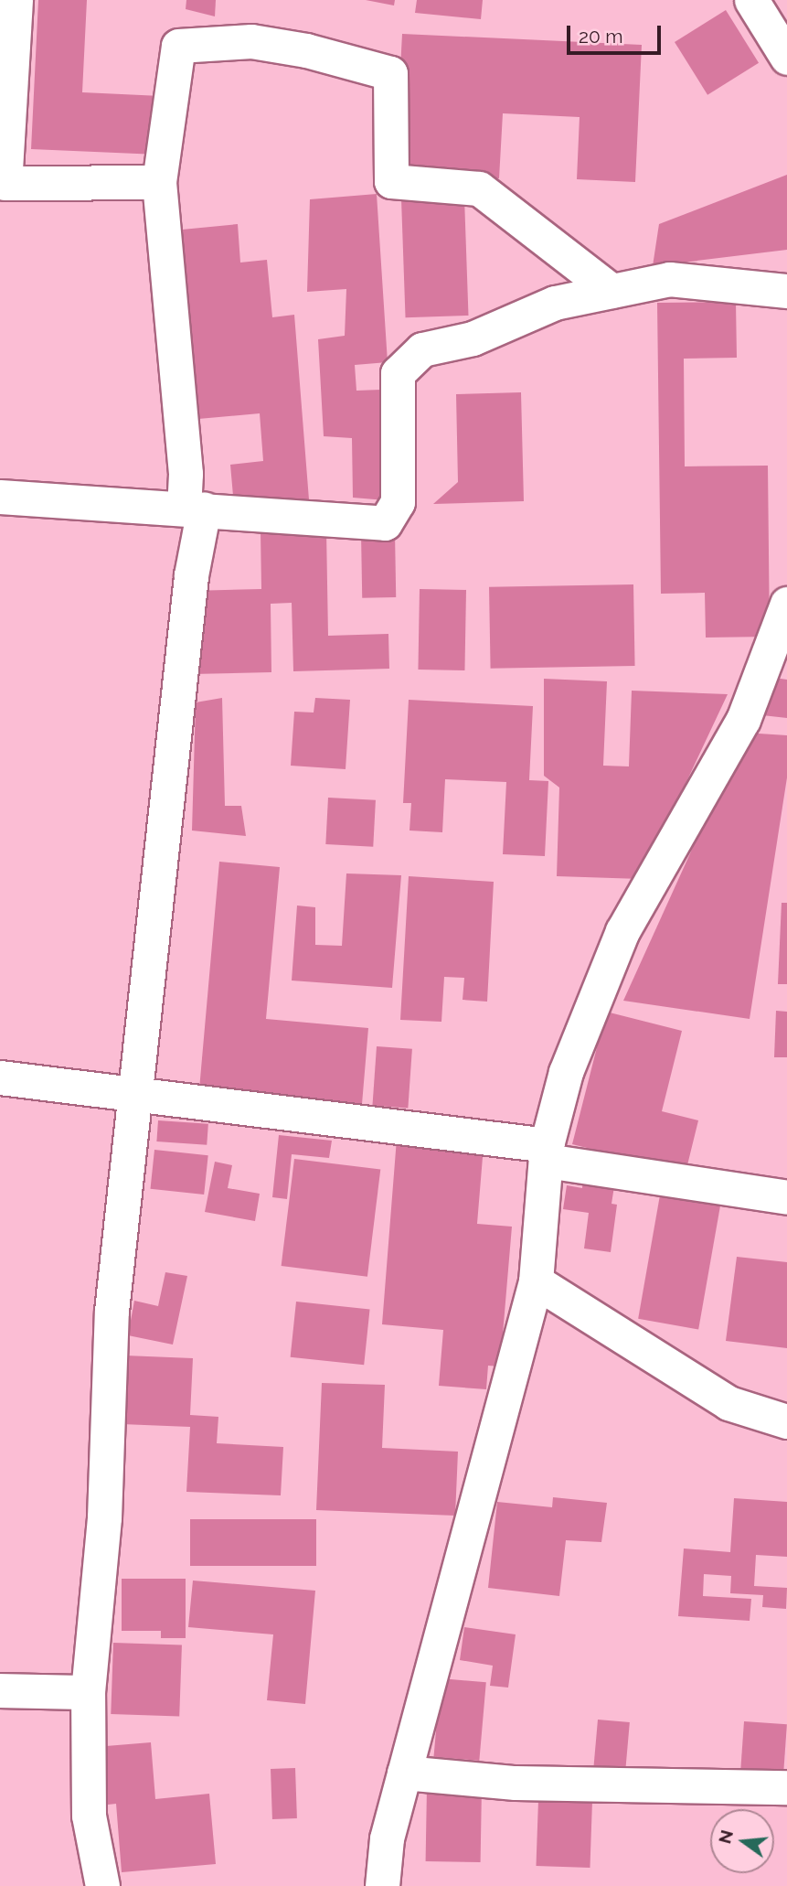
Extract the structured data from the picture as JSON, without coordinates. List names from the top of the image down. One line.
{"scale_bar":"20 m","north":"left"}
